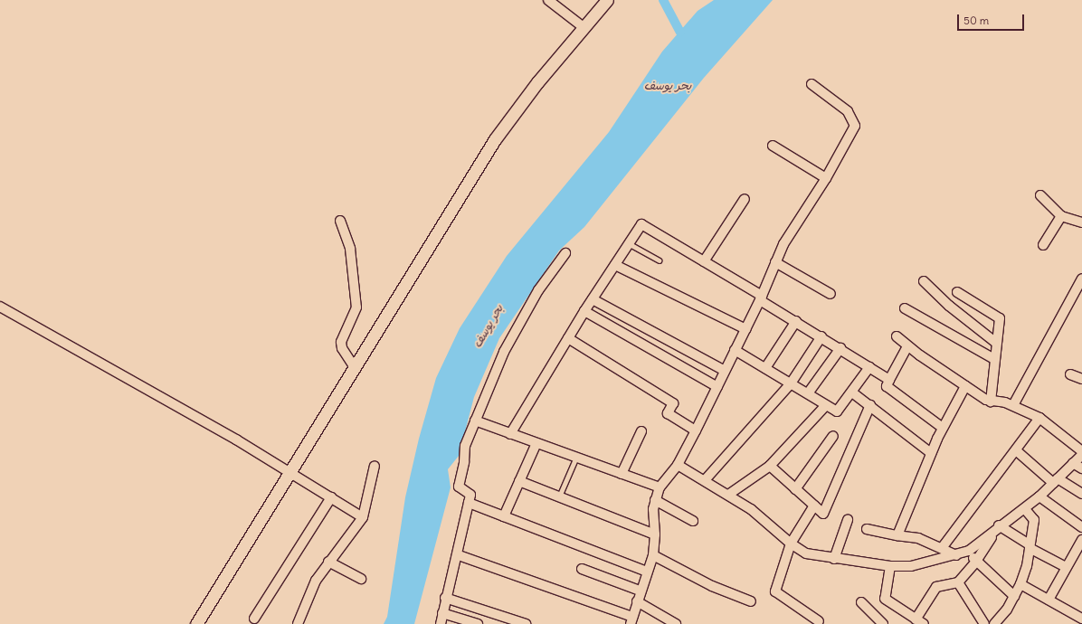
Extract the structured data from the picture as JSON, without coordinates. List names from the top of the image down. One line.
{"water":["بحر يوسف"],"scale_bar":"50 m"}
